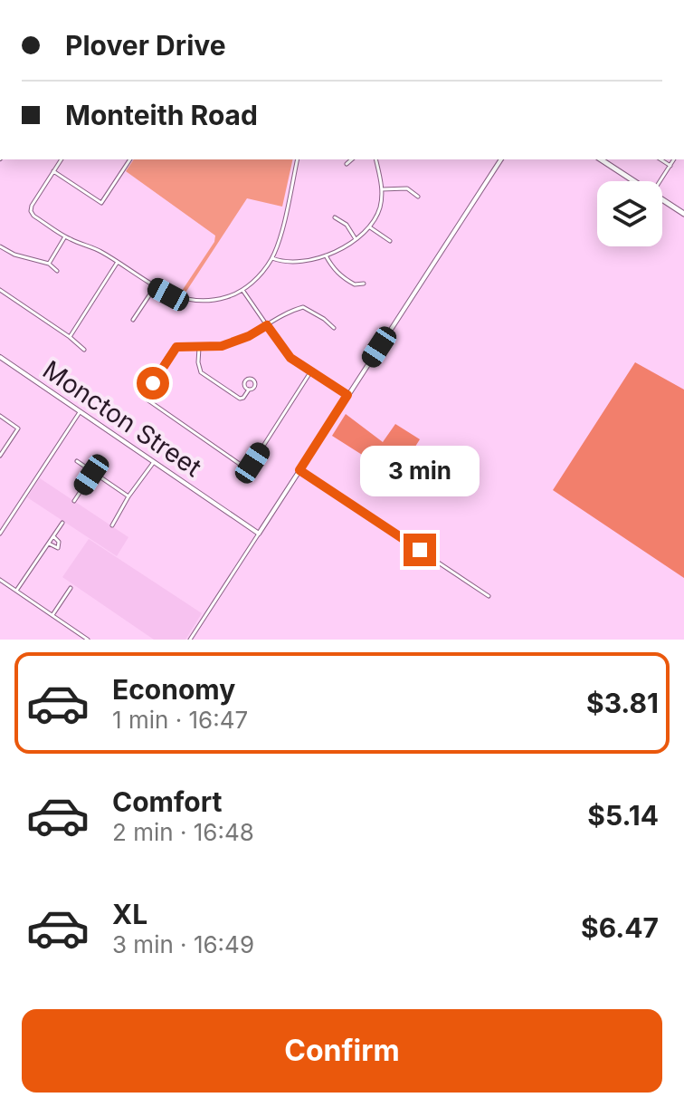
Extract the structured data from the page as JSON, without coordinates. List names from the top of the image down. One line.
{"streets":{"street":["Moncton Street"]},"page":{"banner":["Plover Drive","Monteith Road"],"bubble":"3 min","list":[{"name":"Economy","note":"1 min · 16:47","value":"$3.81"},{"name":"Comfort","note":"2 min · 16:48","value":"$5.14"},{"name":"XL","note":"3 min · 16:49","value":"$6.47"}],"buttons":"Confirm"}}
